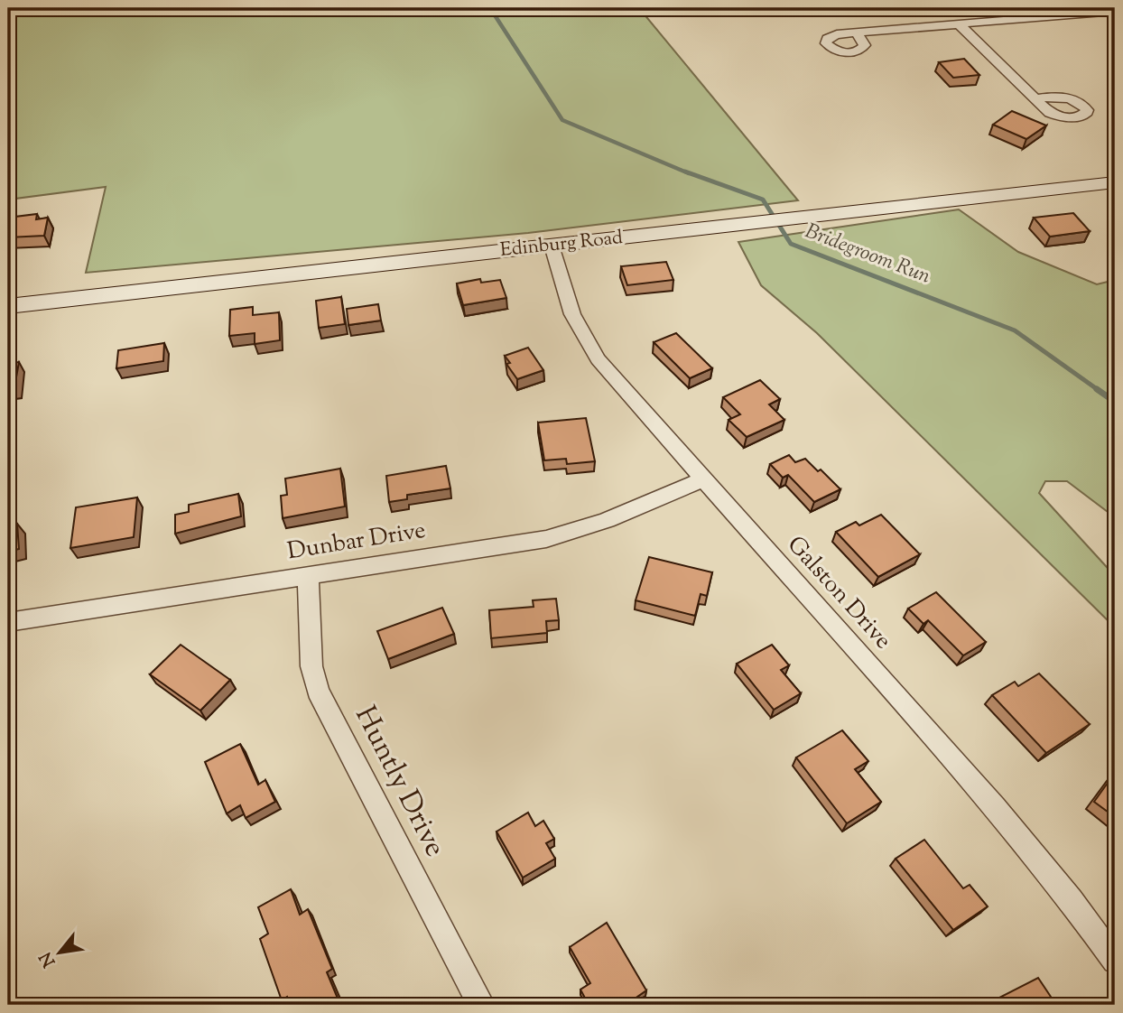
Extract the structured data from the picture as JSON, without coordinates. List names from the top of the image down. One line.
{"streets":{"main road":["Edinburg Road"],"street":["Dunbar Drive","Galston Drive","Huntly Drive"]},"crossings":[["Edinburg Road","Galston Drive"],["Dunbar Drive","Galston Drive"],["Dunbar Drive","Huntly Drive"]],"water":["Bridegroom Run"],"north":"bottom left"}
